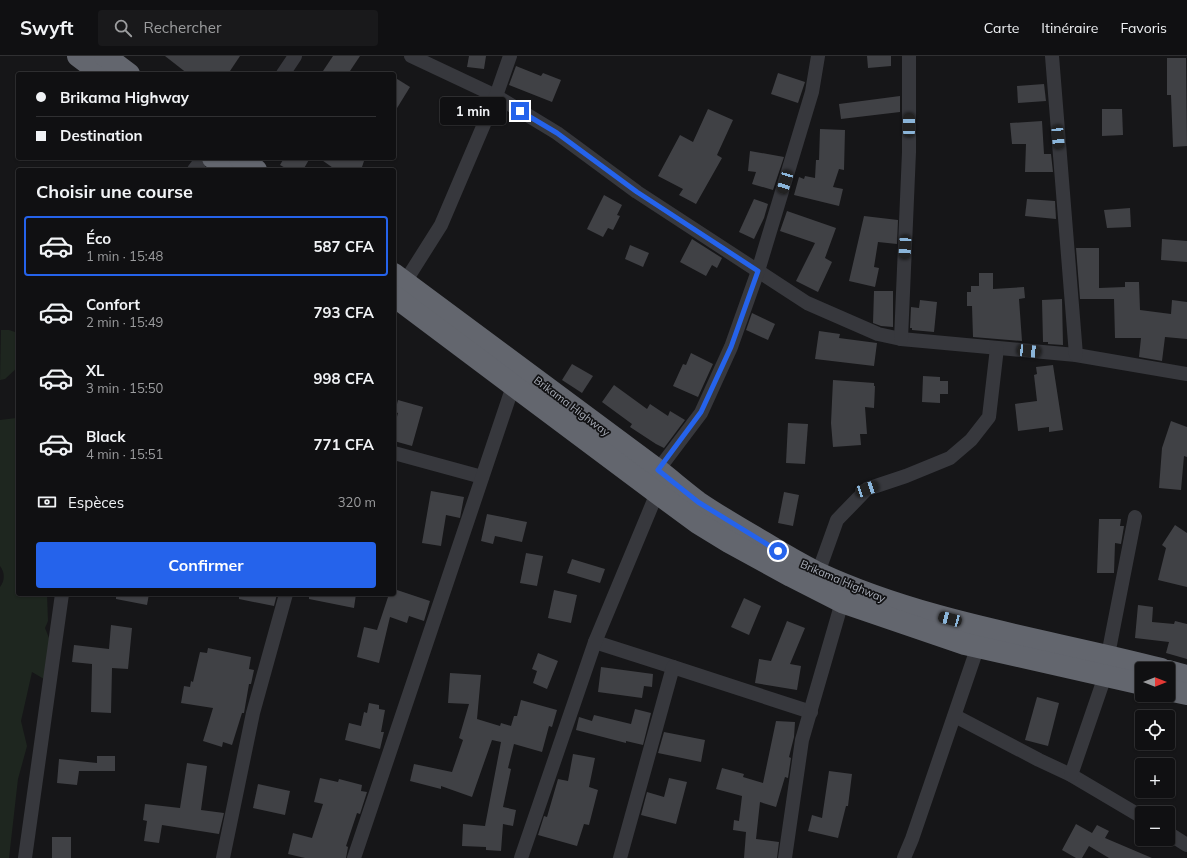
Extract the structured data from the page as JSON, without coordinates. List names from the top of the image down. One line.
{"streets":{"highway":["Brikama Highway"]},"north":"right","page":{"header":"Swyft","search":"Rechercher","nav":["Carte","Itinéraire","Favoris"],"banner":["Brikama Highway","Destination"],"bubble":"1 min","heading":"Choisir une course","list":[{"name":"Éco","note":"1 min · 15:48","value":"587 CFA"},{"name":"Confort","note":"2 min · 15:49","value":"793 CFA"},{"name":"XL","note":"3 min · 15:50","value":"998 CFA"},{"name":"Black","note":"4 min · 15:51","value":"771 CFA"}],"pay":["Espèces","320 m"],"buttons":"Confirmer","map_buttons":["+","−"]}}
